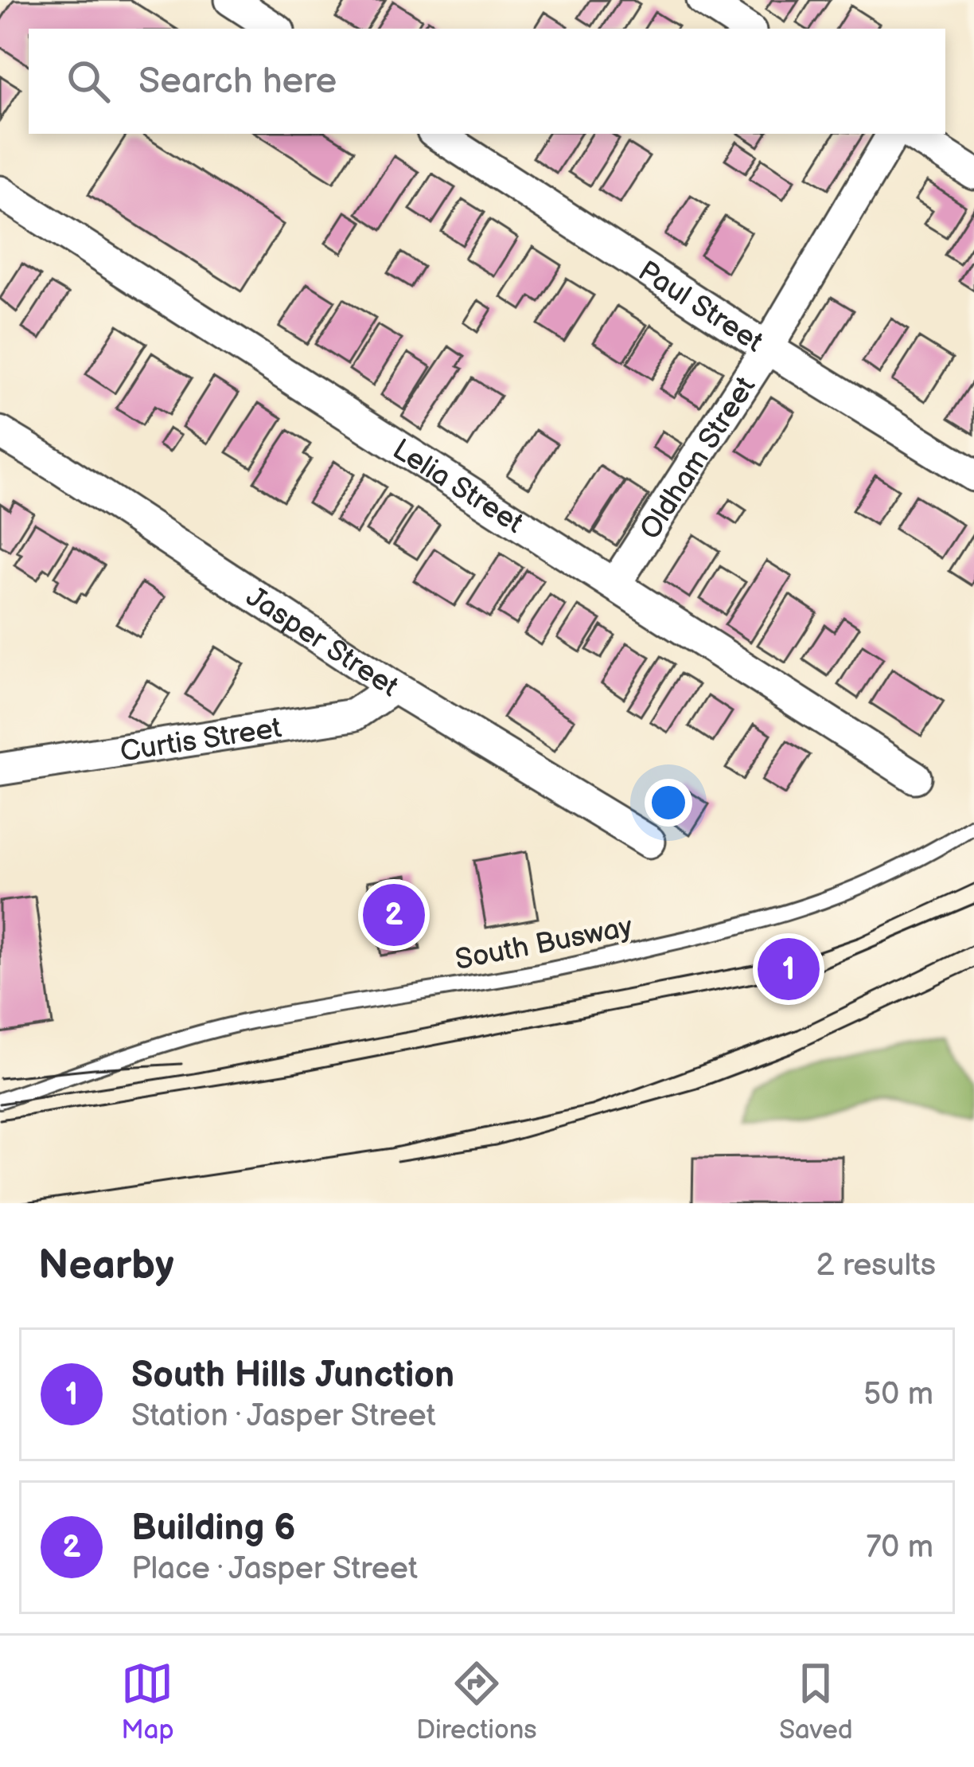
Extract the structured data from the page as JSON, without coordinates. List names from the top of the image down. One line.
{"streets":{"street":["Paul Street","Oldham Street","Lelia Street","Jasper Street","Curtis Street"],"lane":["South Busway"]},"crossings":[["Paul Street","Oldham Street"],["Oldham Street","Lelia Street"],["Jasper Street","Curtis Street"]],"page":{"search":"Search here","pins":["2","1"],"heading":["Nearby","2 results"],"list":[{"mark":"1","name":"South Hills Junction","note":"Station · Jasper Street","value":"50 m"},{"mark":"2","name":"Building 6","note":"Place · Jasper Street","value":"70 m"}],"nav":["Map","Directions","Saved"]}}
